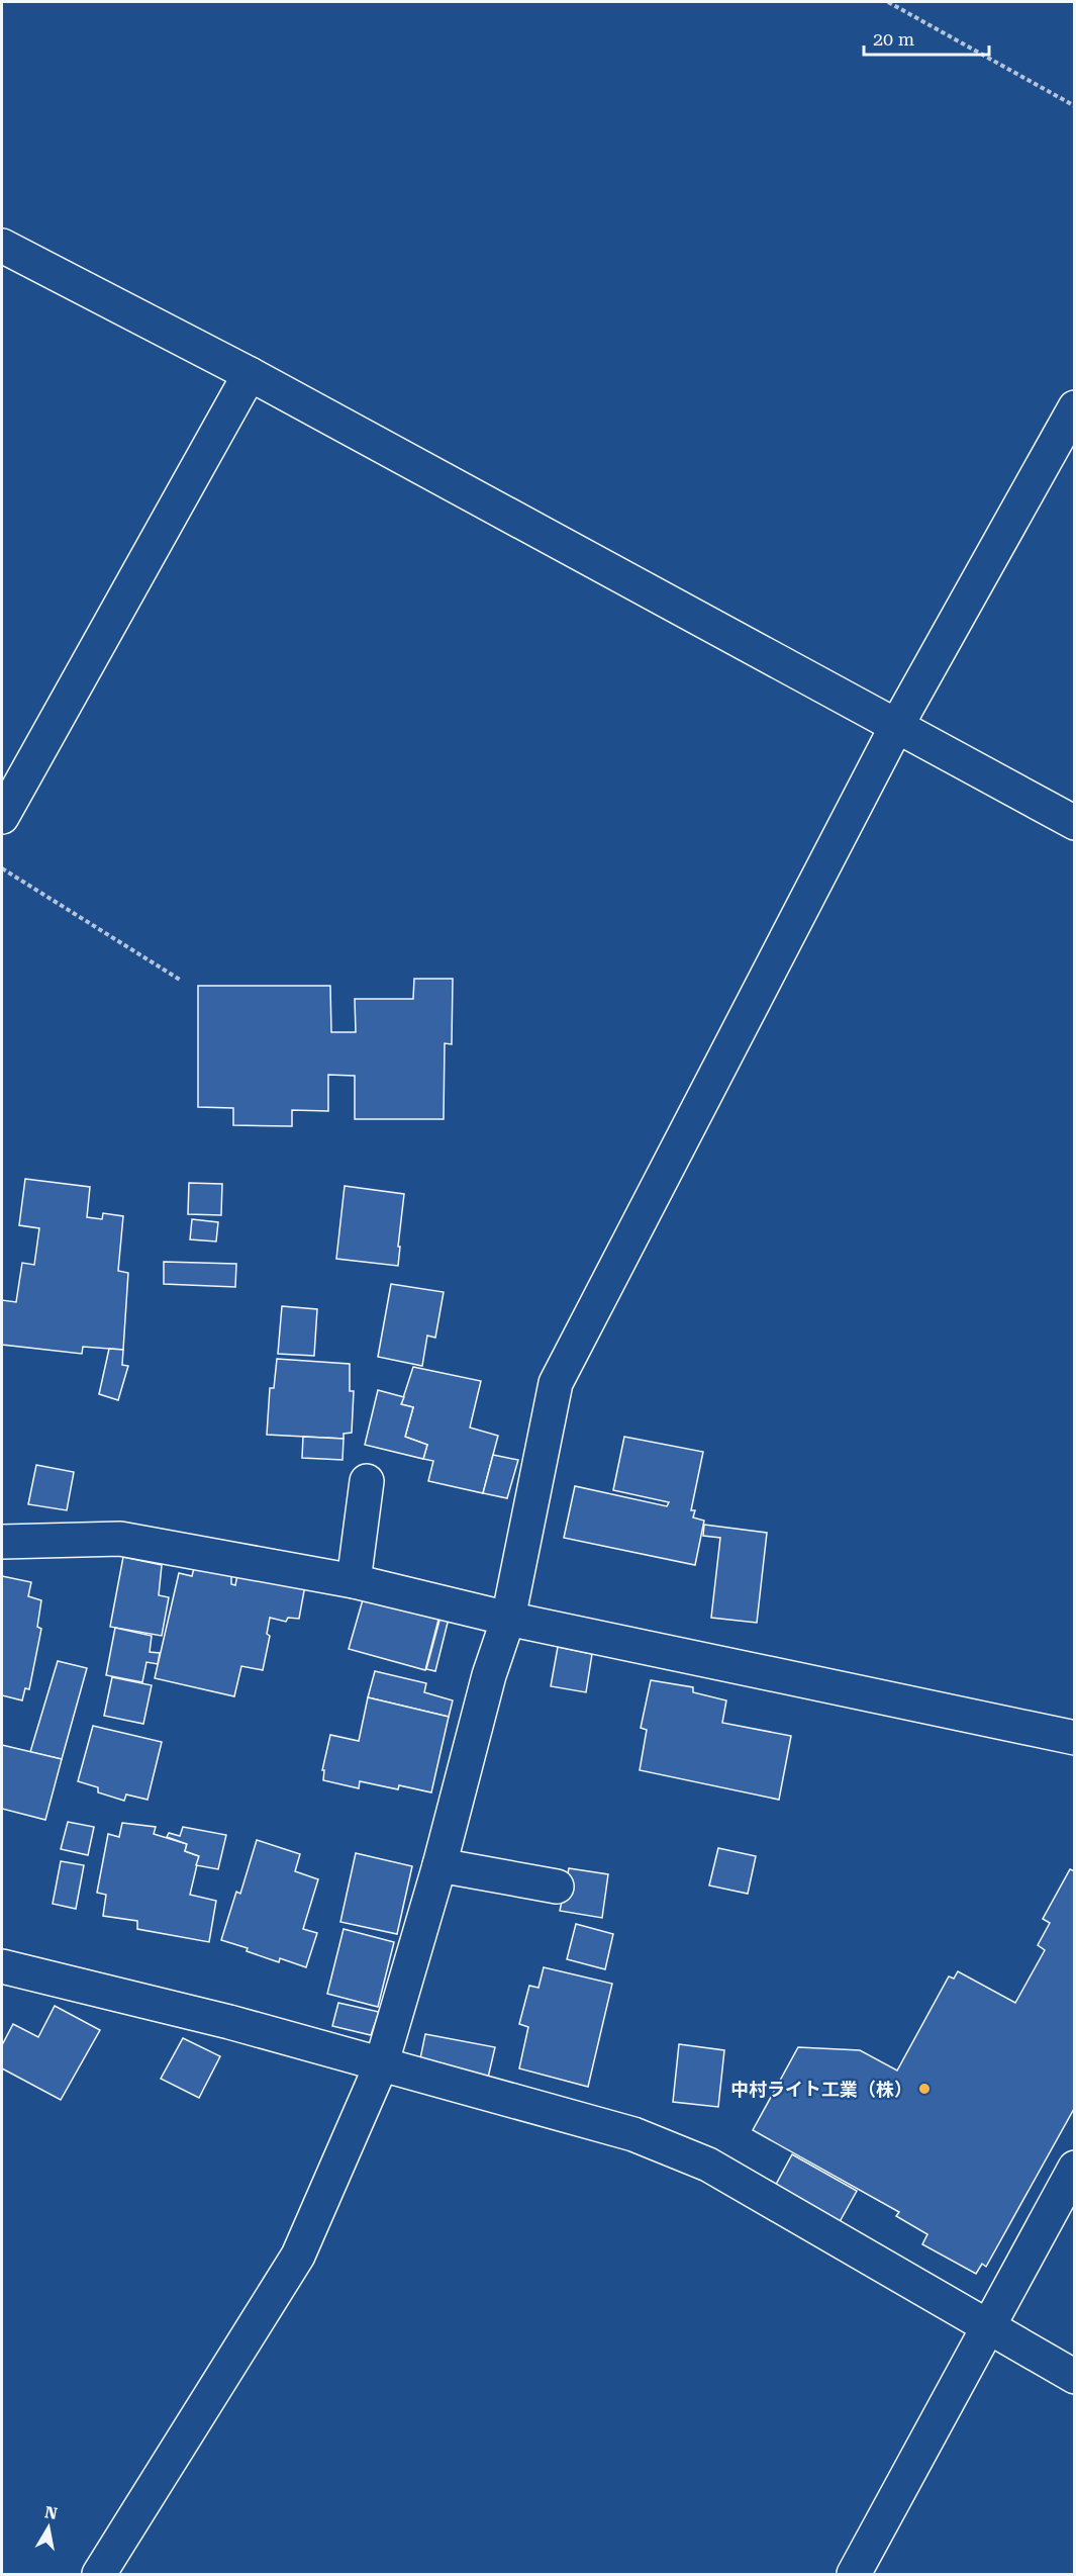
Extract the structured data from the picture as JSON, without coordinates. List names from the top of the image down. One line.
{"places":["中村ライト工業（株）"],"scale_bar":"20 m","north":"top"}
